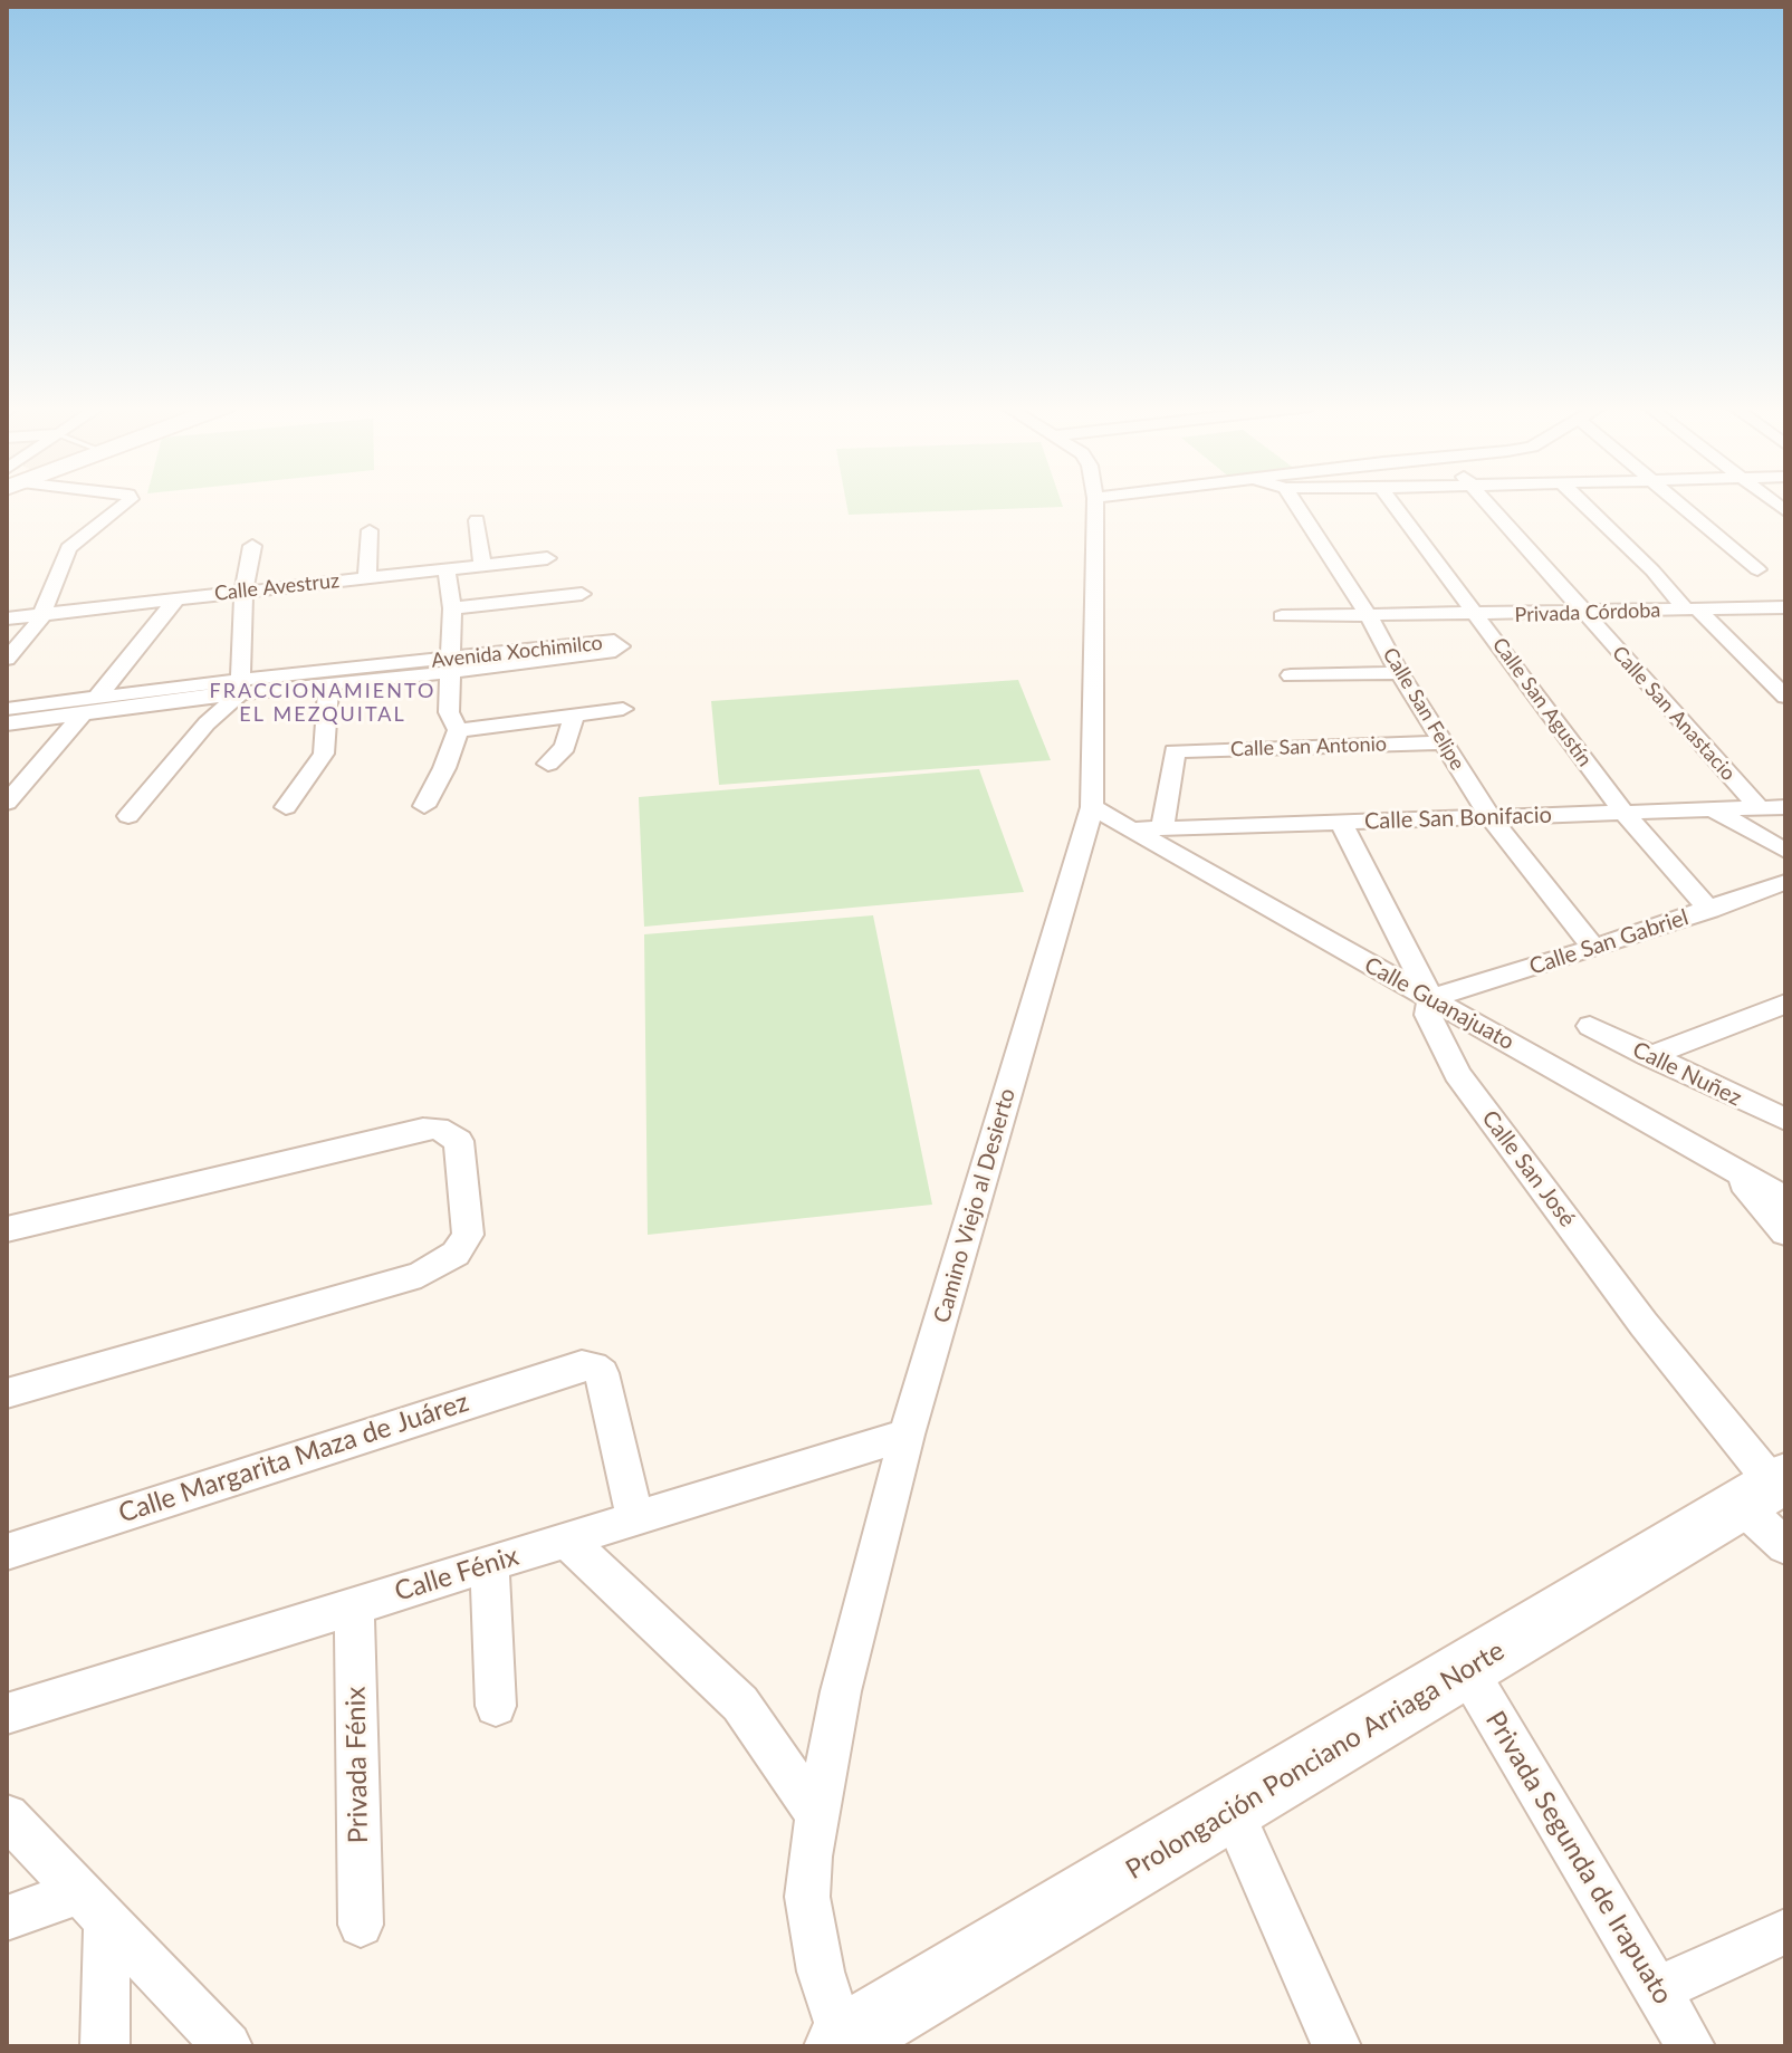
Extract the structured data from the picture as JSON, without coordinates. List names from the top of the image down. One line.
{"streets":{"street":["Calle Avestruz","Privada Córdoba","Avenida Xochimilco","Calle San Agustín","Calle San Felipe","Calle San Anastacio","Calle San Antonio","Calle San Bonifacio","Calle San Gabriel","Calle Guanajuato","Calle Nuñez","Calle San José","Camino Viejo al Desierto","Calle Margarita Maza de Juárez","Calle Fénix","Prolongación Ponciano Arriaga Norte","Privada Fénix","Privada Segunda de Irapuato"]},"crossings":[["Privada Córdoba","Calle San Agustín"],["Privada Córdoba","Calle San Felipe"],["Privada Córdoba","Calle San Anastacio"],["Calle San Agustín","Calle San Bonifacio"],["Calle San Agustín","Calle San Gabriel"],["Calle San Felipe","Calle San Antonio"],["Calle San Felipe","Calle San Bonifacio"],["Calle San Felipe","Calle San Gabriel"],["Calle San Anastacio","Calle San Bonifacio"],["Calle San Antonio","Calle San Bonifacio"],["Calle San Bonifacio","Calle Guanajuato"],["Calle San Bonifacio","Calle San José"],["Calle San Gabriel","Calle Guanajuato"],["Calle San Gabriel","Calle San José"],["Calle Guanajuato","Calle San José"],["Calle Guanajuato","Camino Viejo al Desierto"],["Calle San José","Prolongación Ponciano Arriaga Norte"],["Camino Viejo al Desierto","Calle Fénix"],["Camino Viejo al Desierto","Prolongación Ponciano Arriaga Norte"],["Calle Margarita Maza de Juárez","Calle Fénix"],["Calle Fénix","Privada Fénix"],["Prolongación Ponciano Arriaga Norte","Privada Segunda de Irapuato"]],"districts":["FRACCIONAMIENTO EL MEZQUITAL"]}
